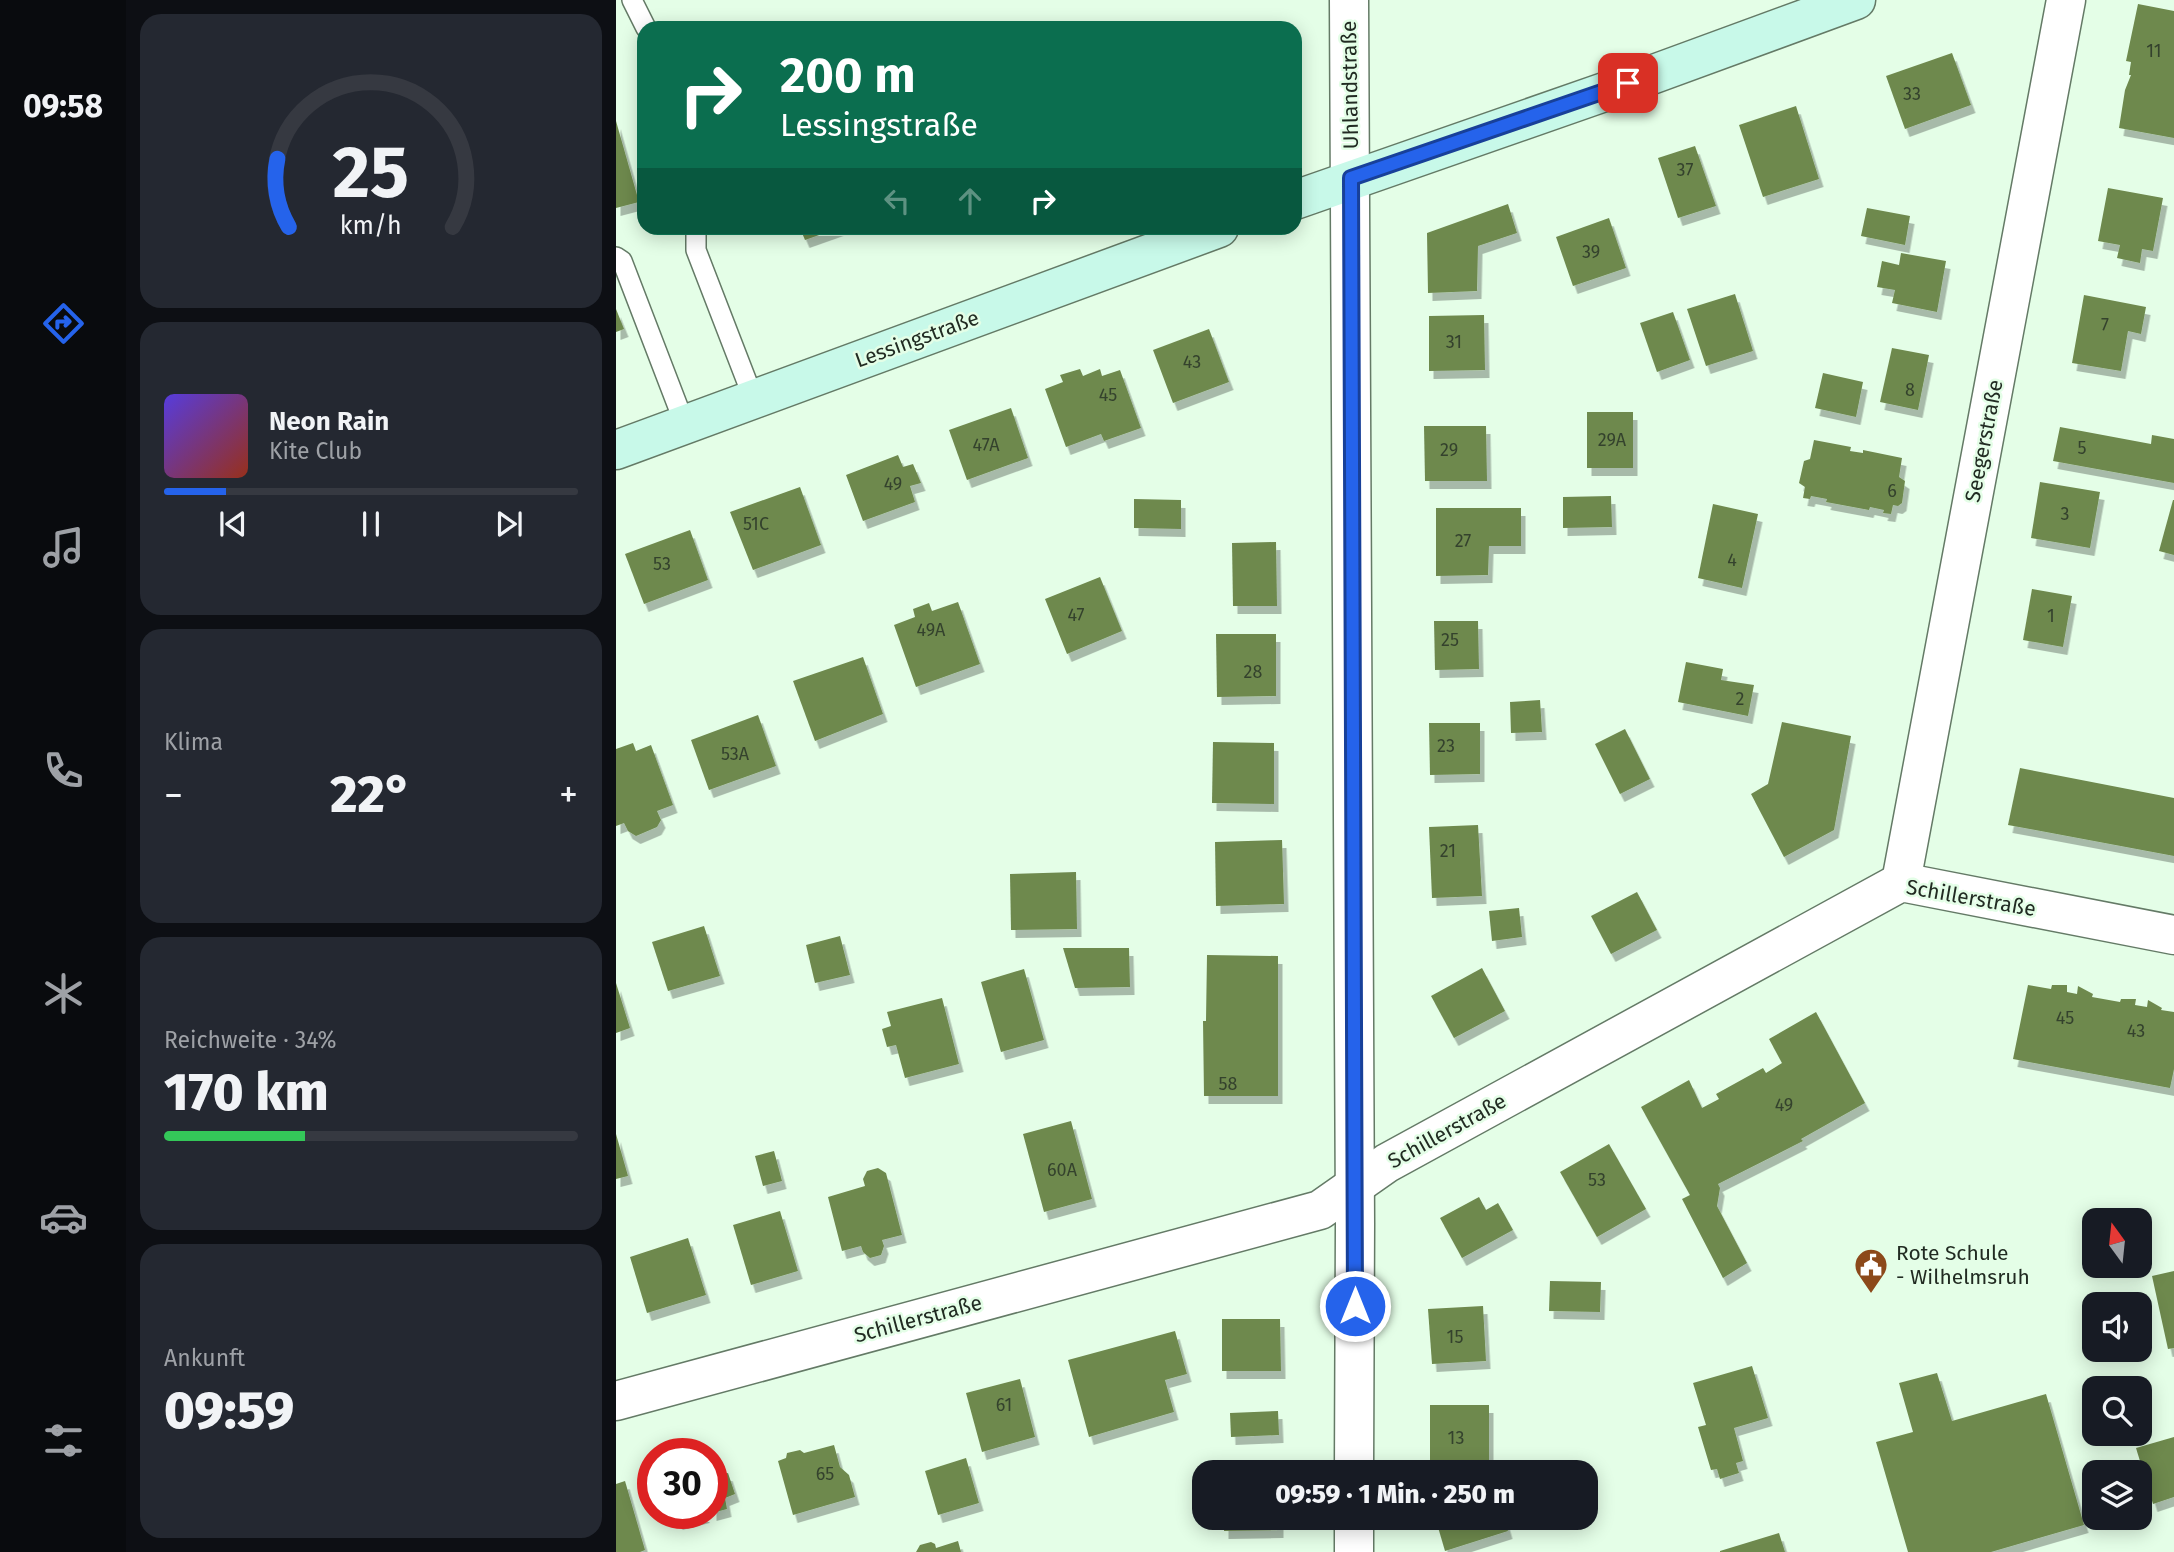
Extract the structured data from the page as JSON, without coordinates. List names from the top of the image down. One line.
{"streets":{"street":["Uhlandstraße","Lessingstraße","Seegerstraße","Schillerstraße"]},"crossings":[["Uhlandstraße","Schillerstraße"],["Seegerstraße","Schillerstraße"]],"places":{"public building":["Rote Schule - Wilhelmsruh"]},"house_numbers":["11","33","37","39","7","31","43","8","45","29A","47A","5","29","49","6","3","51C","27","4","53","47","1","49A","25","28","2","23","53A","21","45","43","58","49","60A","53","15","61","13","65"],"north":"top","page":{"tabs":"09:58","turn":["200 m","Lessingstraße"],"song":["Neon Rain","Kite Club"],"tile":["Klima",["Reichweite · 34%","170 km"],["Ankunft","09:59"]],"heat":["−","22°","+"],"limit":"30","trip":"09:59 · 1 Min. · 250 m","gauge":["25","km/h"]}}
